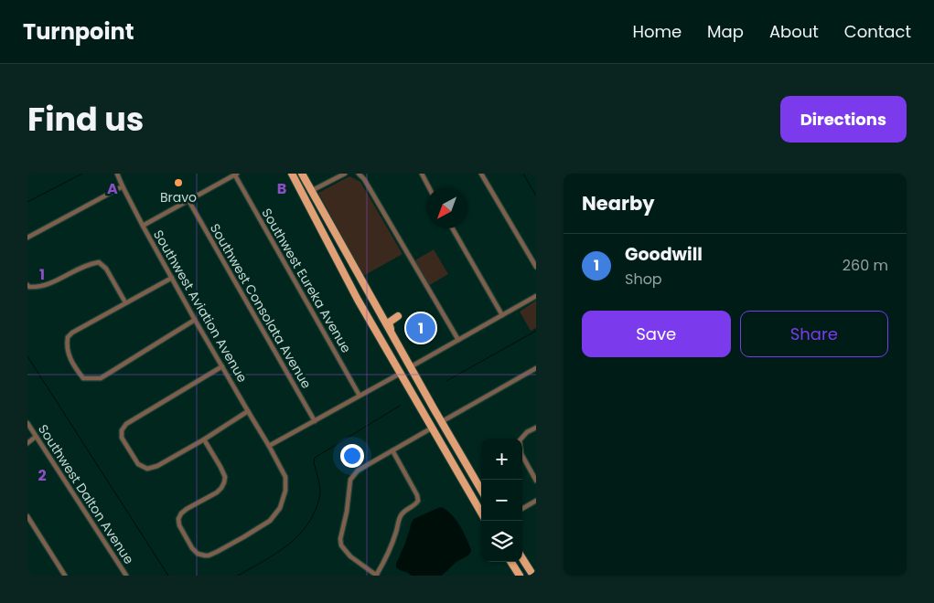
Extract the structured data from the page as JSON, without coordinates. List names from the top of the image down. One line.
{"streets":{"street":["Southwest Eureka Avenue","Southwest Aviation Avenue","Southwest Consolata Avenue","Southwest Dalton Avenue"]},"places":["Bravo"],"north":"bottom left","page":{"header":"Turnpoint","nav":["Home","Map","About","Contact"],"title":"Find us","buttons":["Directions",["Save","Share"]],"heading":"Nearby","list":[{"mark":"1","name":"Goodwill","note":"Shop","value":"260 m"}],"pins":"1","map_buttons":["+","−"]},"grid":{"columns":["A","B"],"rows":["1","2"]}}
